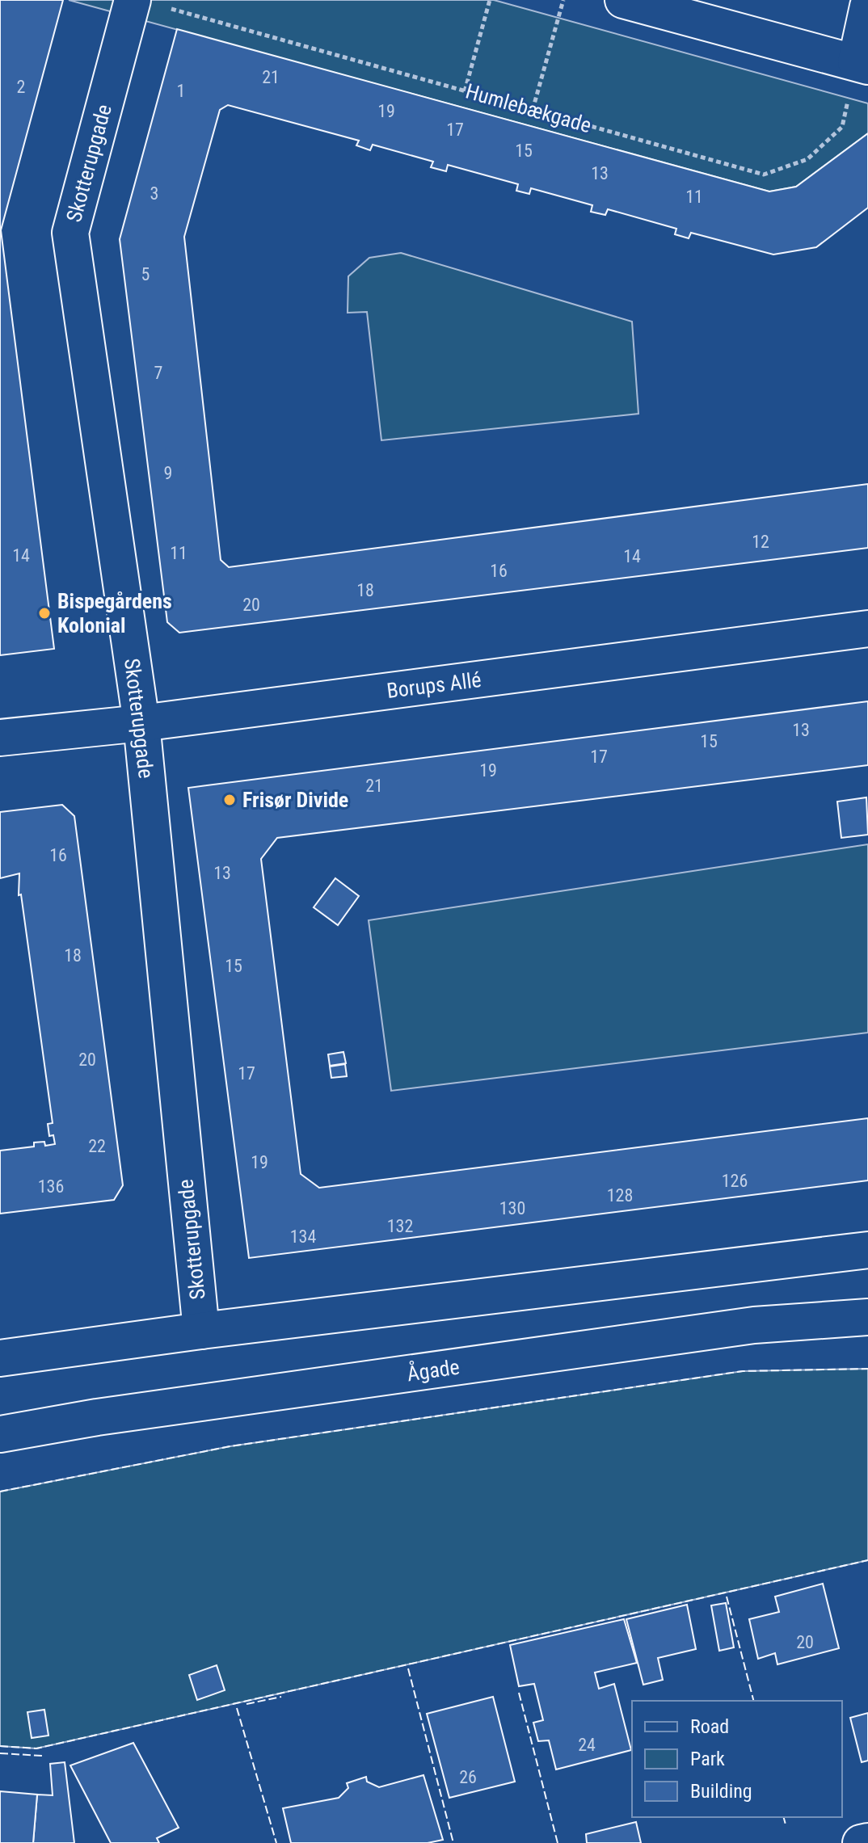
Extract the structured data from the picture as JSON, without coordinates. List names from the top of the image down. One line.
{"streets":{"street":["Skotterupgade","Borups Allé","Ågade"],"path":["Humlebækgade"]},"crossings":[["Humlebækgade","Skotterupgade"],["Skotterupgade","Borups Allé"]],"places":["Bispegårdens Kolonial","Frisør Divide"],"house_numbers":["21","2","1","19","17","15","13","3","11","5","7","9","12","11","14","14","16","18","20","13","15","17","19","21","16","13","18","15","20","17","22","19","126","136","128","130","132","134","20","24","26"],"legend":["Road","Park","Building"]}
